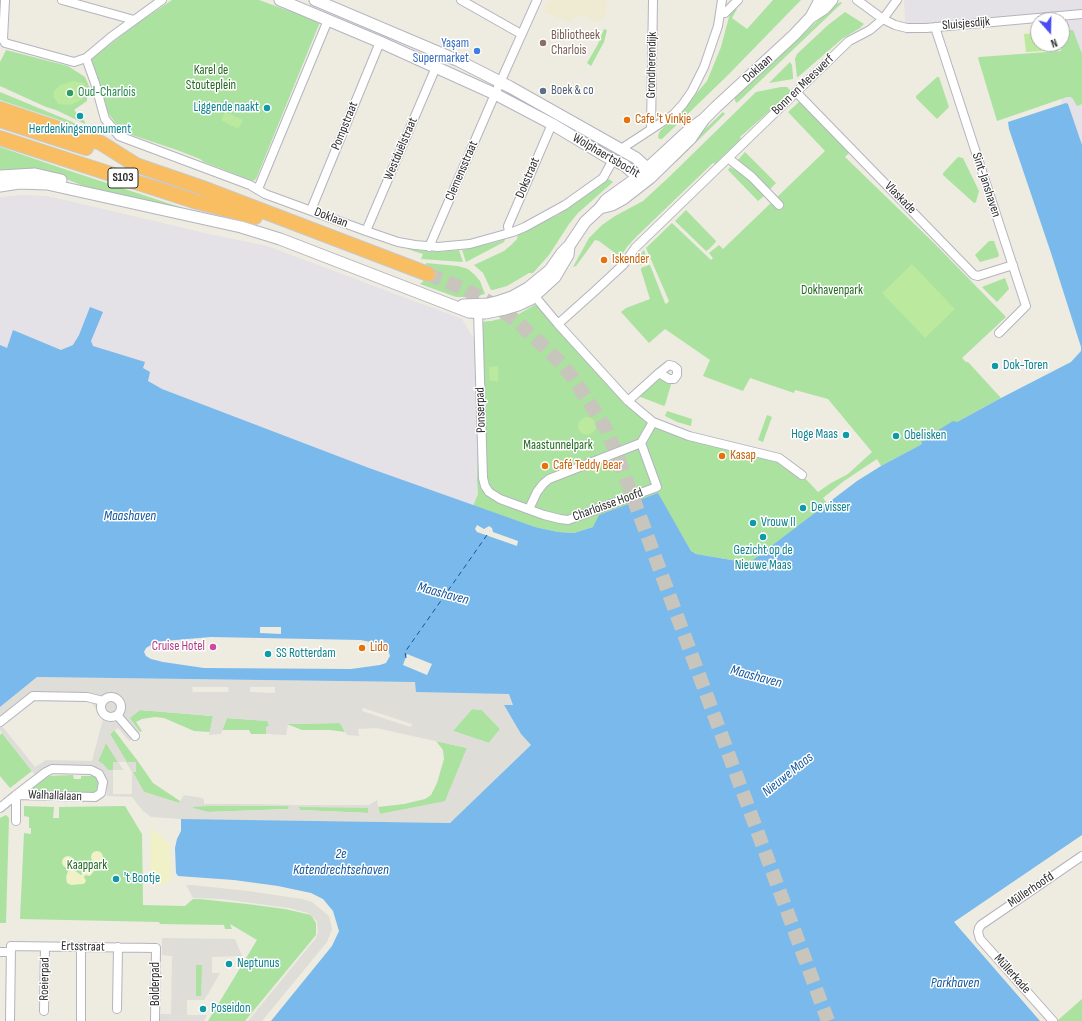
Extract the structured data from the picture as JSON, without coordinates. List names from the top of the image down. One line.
{"streets":{"highway":["Doklaan","S103"],"main road":["Wolphaertsbocht"],"street":["Sluisjesdijk","Grondherendijk","Bonn en Meeswerf","Pompstraat","Westduëlstraat","Clemensstraat","Dokstraat","Sint-Janshaven","Vlaskade","Ponserpad","Charloisse Hoofd","Walhallalaan","Müllerhoofd","Ertsstraat","Müllerkade","Roeierpad","Bolderpad"]},"crossings":[["Sluisjesdijk","Bonn en Meeswerf"],["Sluisjesdijk","Sint-Janshaven"],["Doklaan","Pompstraat"],["Doklaan","Westduëlstraat"],["Doklaan","Wolphaertsbocht"],["Doklaan","Clemensstraat"],["Doklaan","Dokstraat"],["Doklaan","Ponserpad"],["Bonn en Meeswerf","Vlaskade"],["Pompstraat","Wolphaertsbocht"],["Westduëlstraat","Wolphaertsbocht"],["Wolphaertsbocht","Clemensstraat"],["Wolphaertsbocht","Dokstraat"],["Sint-Janshaven","Vlaskade"],["Ponserpad","Charloisse Hoofd"],["Müllerhoofd","Müllerkade"],["Ertsstraat","Roeierpad"],["Ertsstraat","Bolderpad"]],"water":["Maashaven","Nieuwe Maas","2e Katendrechtsehaven","Parkhaven"],"parks":["Karel de Stouteplein","Dokhavenpark","Maastunnelpark","Kaappark"],"places":["Bibliotheek Charlois","Yaşam Supermarket","Boek & co","Oud-Charlois","Liggende naakt","Herdenkingsmonument","Cafe 't Vinkje","Iskender","Dok-Toren","Hoge Maas","Obelisken","Kasap","Café Teddy Bear","De visser","Vrouw II","Gezicht op de Nieuwe Maas","Cruise Hotel","Lido","SS Rotterdam","'t Bootje","Neptunus","Poseidon"],"north":"bottom"}
